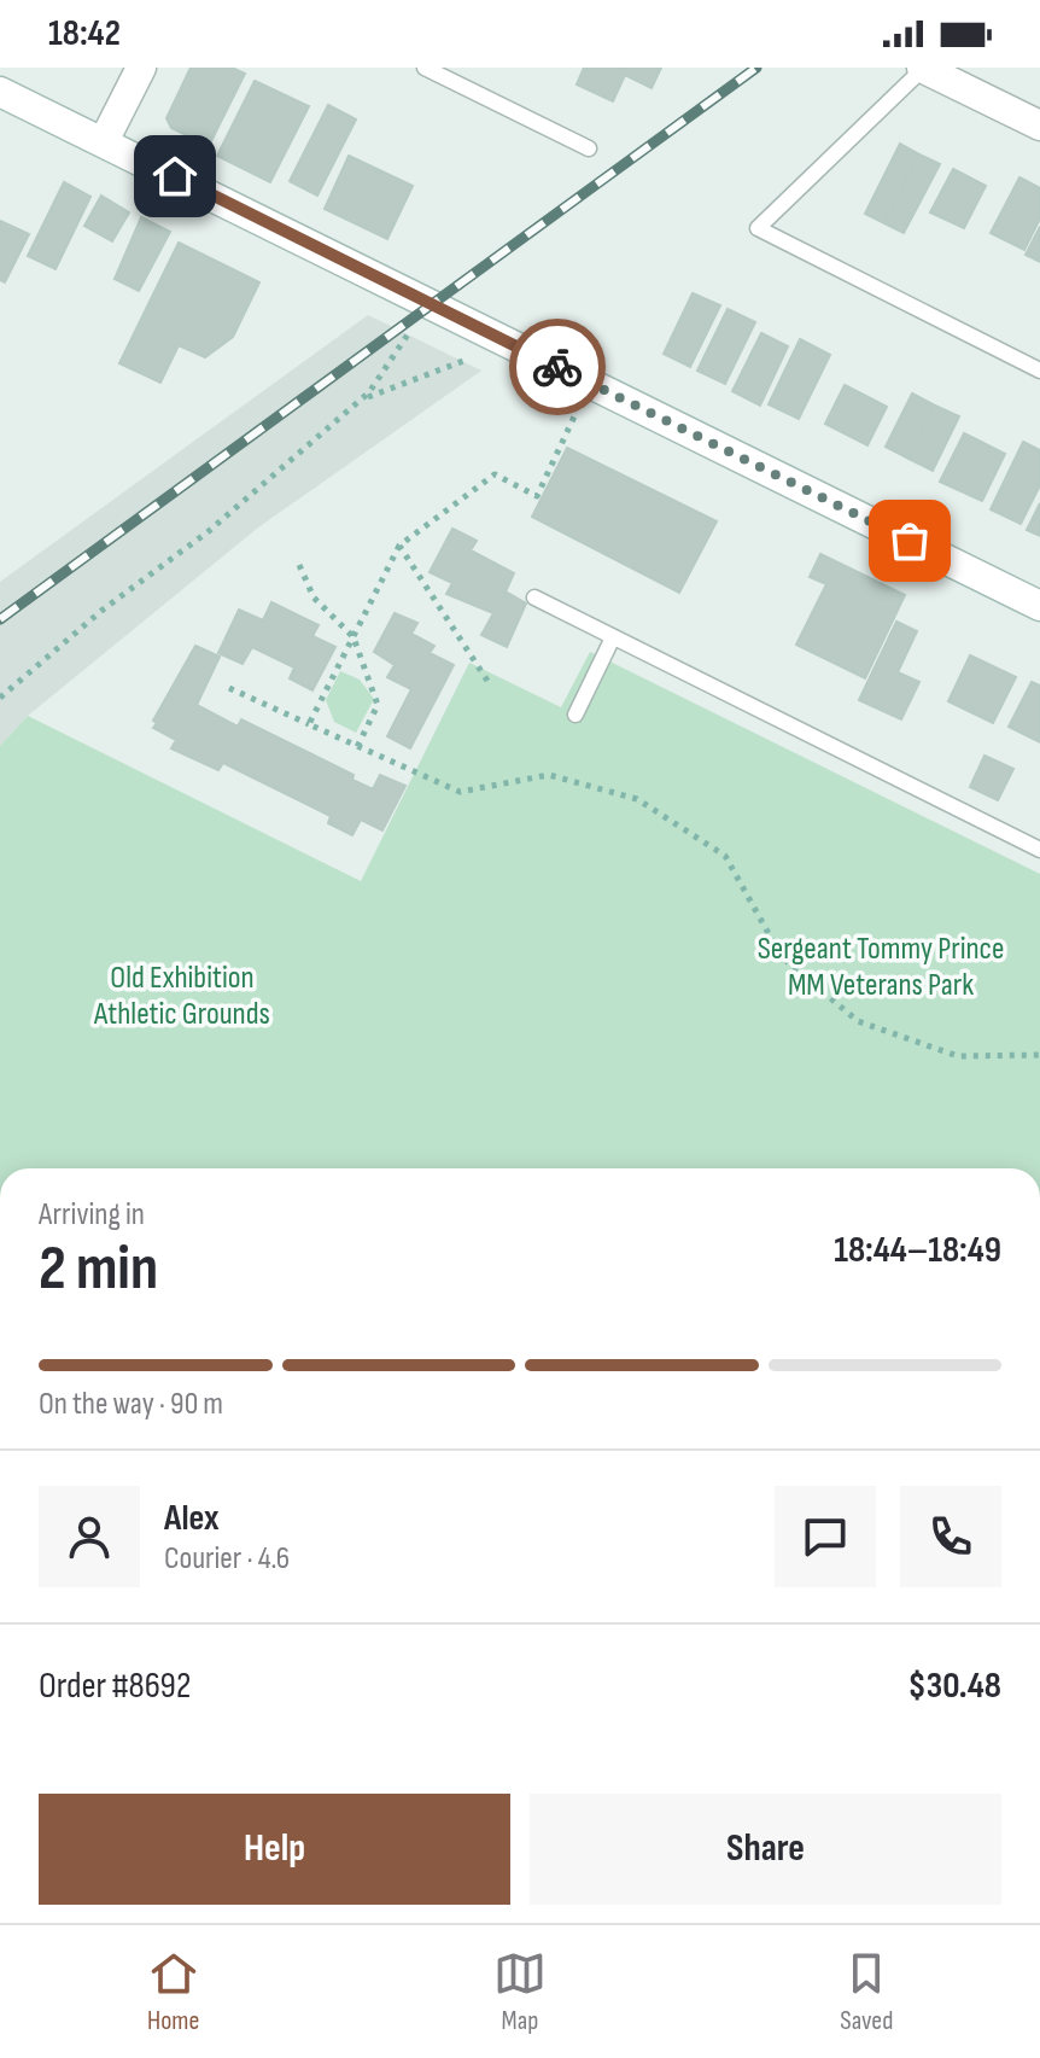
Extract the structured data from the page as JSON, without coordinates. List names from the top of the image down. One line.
{"parks":["Sergeant Tommy Prince MM Veterans Park","Old Exhibition Athletic Grounds"],"page":{"status":"18:42","heading":["2 min","Arriving in","18:44–18:49"],"panel":["Alex","Courier · 4.6","Order #8692","$30.48"],"bar":"On the way · 90 m","buttons":["Help","Share"],"tabs":["Home","Map","Saved"]}}
